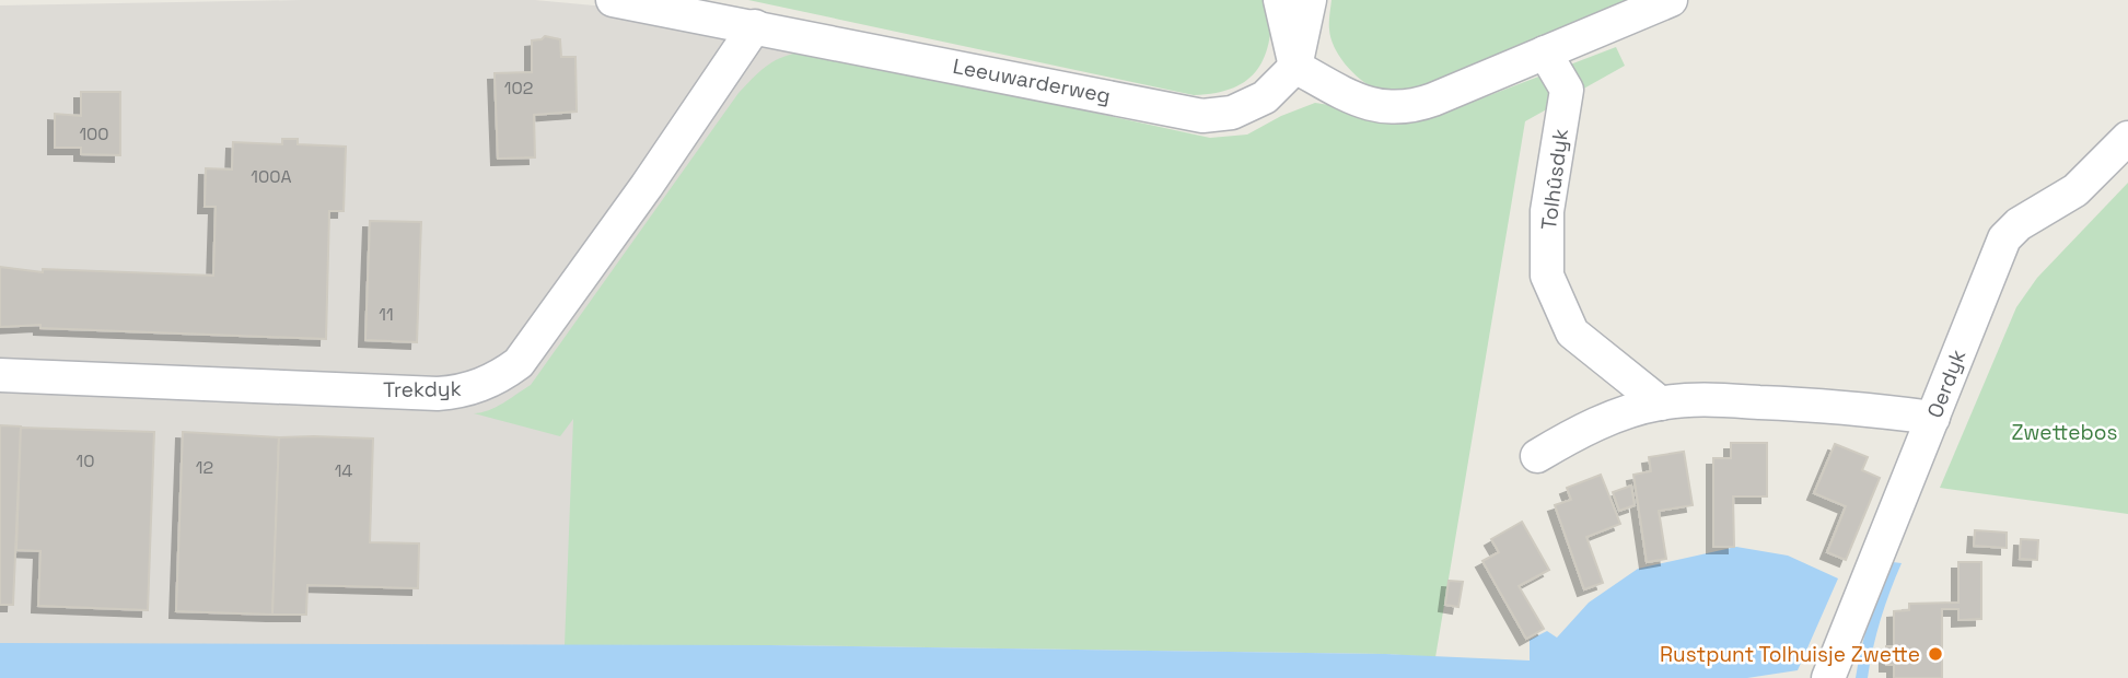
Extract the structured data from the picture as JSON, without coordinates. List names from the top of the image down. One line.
{"streets":{"street":["Leeuwarderweg","Tolhûsdyk","Oerdyk","Trekdyk"]},"crossings":[["Leeuwarderweg","Trekdyk"]],"parks":["Zwettebos"],"places":["Rustpunt Tolhuisje Zwette"],"house_numbers":["102","100","100A","11","10","12","14"]}
